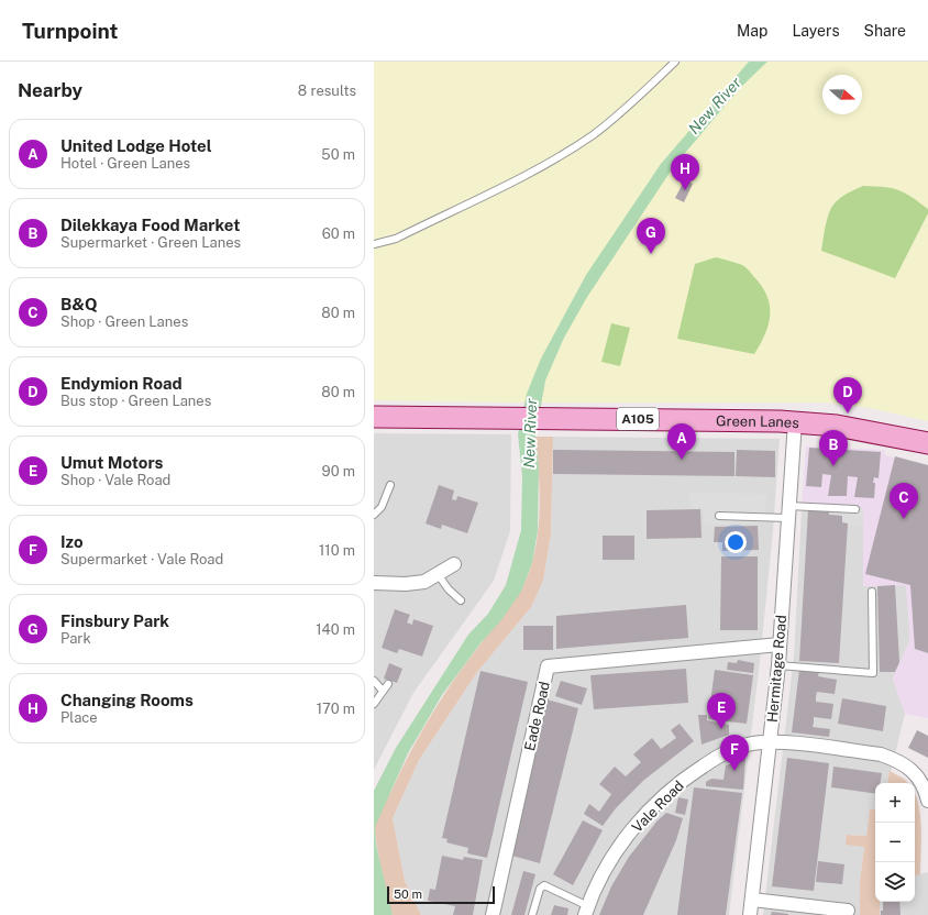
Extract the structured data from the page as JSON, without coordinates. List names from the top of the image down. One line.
{"streets":{"main road":["A105","Green Lanes"],"street":["Hermitage Road","Eade Road","Vale Road"]},"crossings":[["Green Lanes","Hermitage Road"],["Hermitage Road","Eade Road"],["Hermitage Road","Vale Road"]],"water":["New River"],"scale_bar":"50 m","north":"right","page":{"header":"Turnpoint","nav":["Map","Layers","Share"],"heading":["Nearby","8 results"],"list":[{"mark":"A","name":"United Lodge Hotel","note":"Hotel · Green Lanes","value":"50 m"},{"mark":"B","name":"Dilekkaya Food Market","note":"Supermarket · Green Lanes","value":"60 m"},{"mark":"C","name":"B&Q","note":"Shop · Green Lanes","value":"80 m"},{"mark":"D","name":"Endymion Road","note":"Bus stop · Green Lanes","value":"80 m"},{"mark":"E","name":"Umut Motors","note":"Shop · Vale Road","value":"90 m"},{"mark":"F","name":"Izo","note":"Supermarket · Vale Road","value":"110 m"},{"mark":"G","name":"Finsbury Park","note":"Park","value":"140 m"},{"mark":"H","name":"Changing Rooms","note":"Place","value":"170 m"}],"pins":["H","G","D","A","B","C","E","F"],"map_buttons":["+","−"],"scale":"50 m"}}
